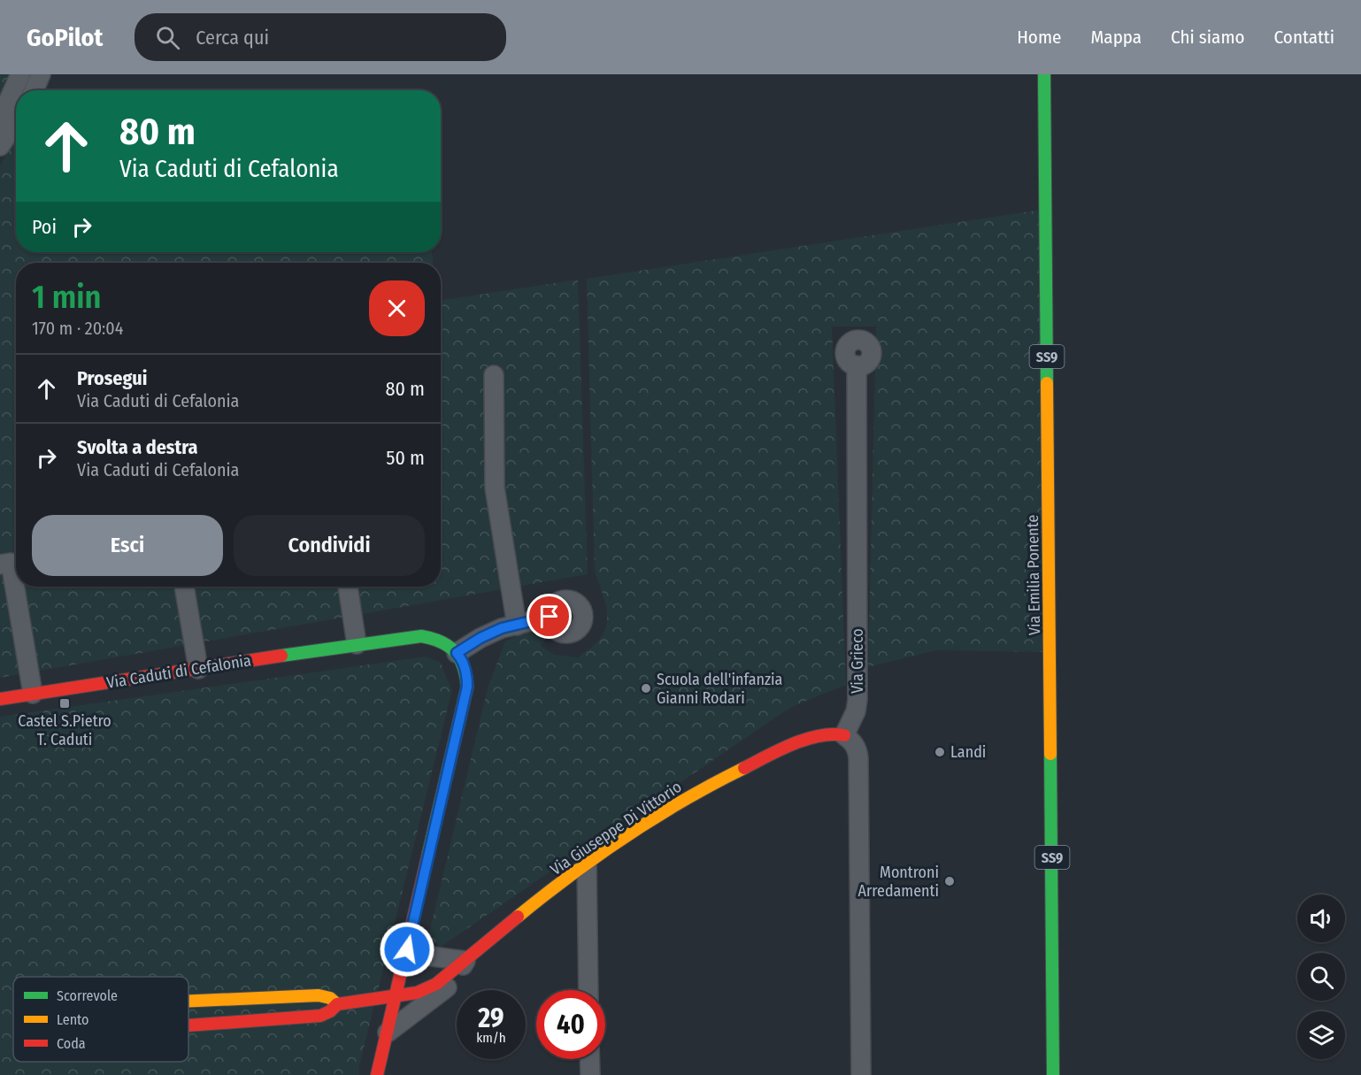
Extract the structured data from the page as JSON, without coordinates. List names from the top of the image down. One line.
{"streets":{"street":["SS9","Via Emilia Ponente","Via Grieco","Via Caduti di Cefalonia","Via Giuseppe Di Vittorio"]},"crossings":[["Via Grieco","Via Giuseppe Di Vittorio"]],"places":{"other":["Scuola dell'infanzia Gianni Rodari","Landi","Montroni Arredamenti"],"transit":["Castel S.Pietro T. Caduti"]},"legend":["Scorrevole","Lento","Coda"],"page":{"header":"GoPilot","search":"Cerca qui","nav":["Home","Mappa","Chi siamo","Contatti"],"turn":["80 m","Via Caduti di Cefalonia"],"then":"Poi","heading":["1 min","170 m · 20:04"],"list":[{"name":"Prosegui","note":"Via Caduti di Cefalonia","value":"80 m"},{"name":"Svolta a destra","note":"Via Caduti di Cefalonia","value":"50 m"}],"buttons":["Esci","Condividi"],"speed":"29 km/h","limit":"40"}}
